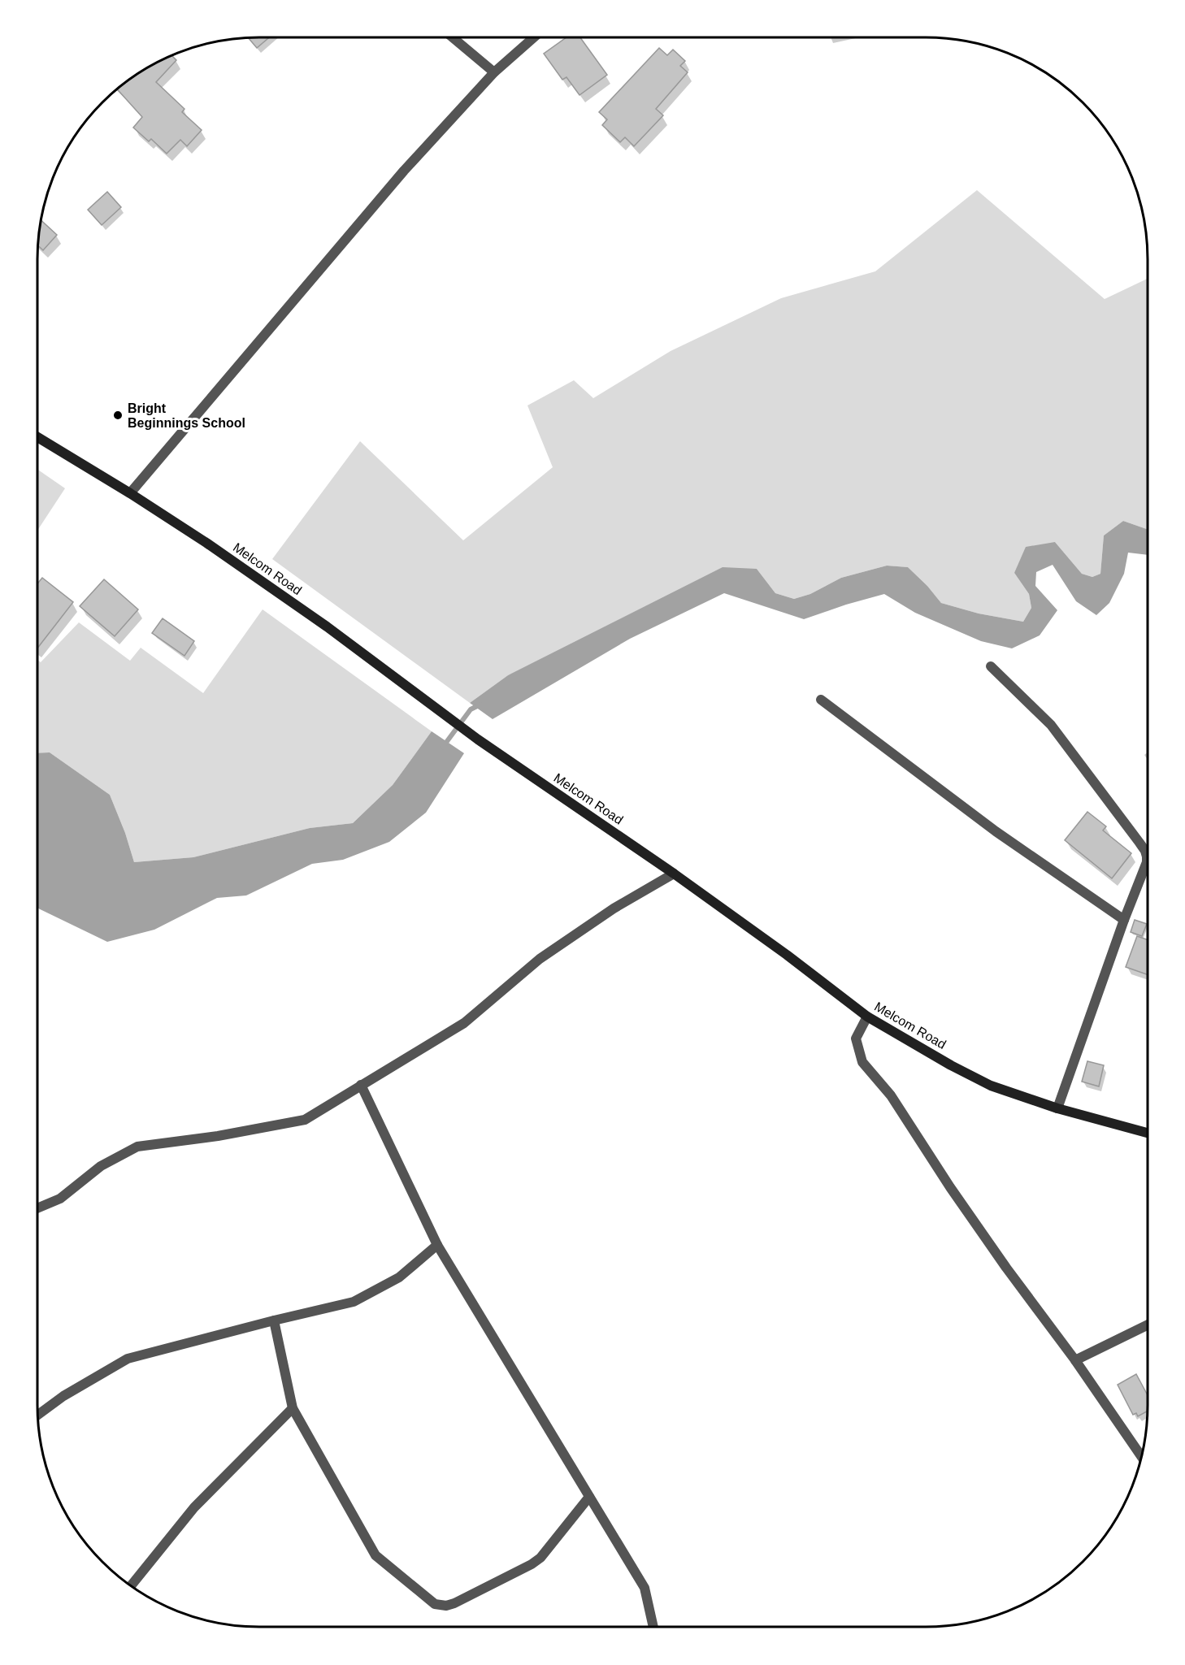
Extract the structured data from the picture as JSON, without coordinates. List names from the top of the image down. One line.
{"streets":{"main road":["Melcom Road"]},"places":["Bright Beginnings School"]}
